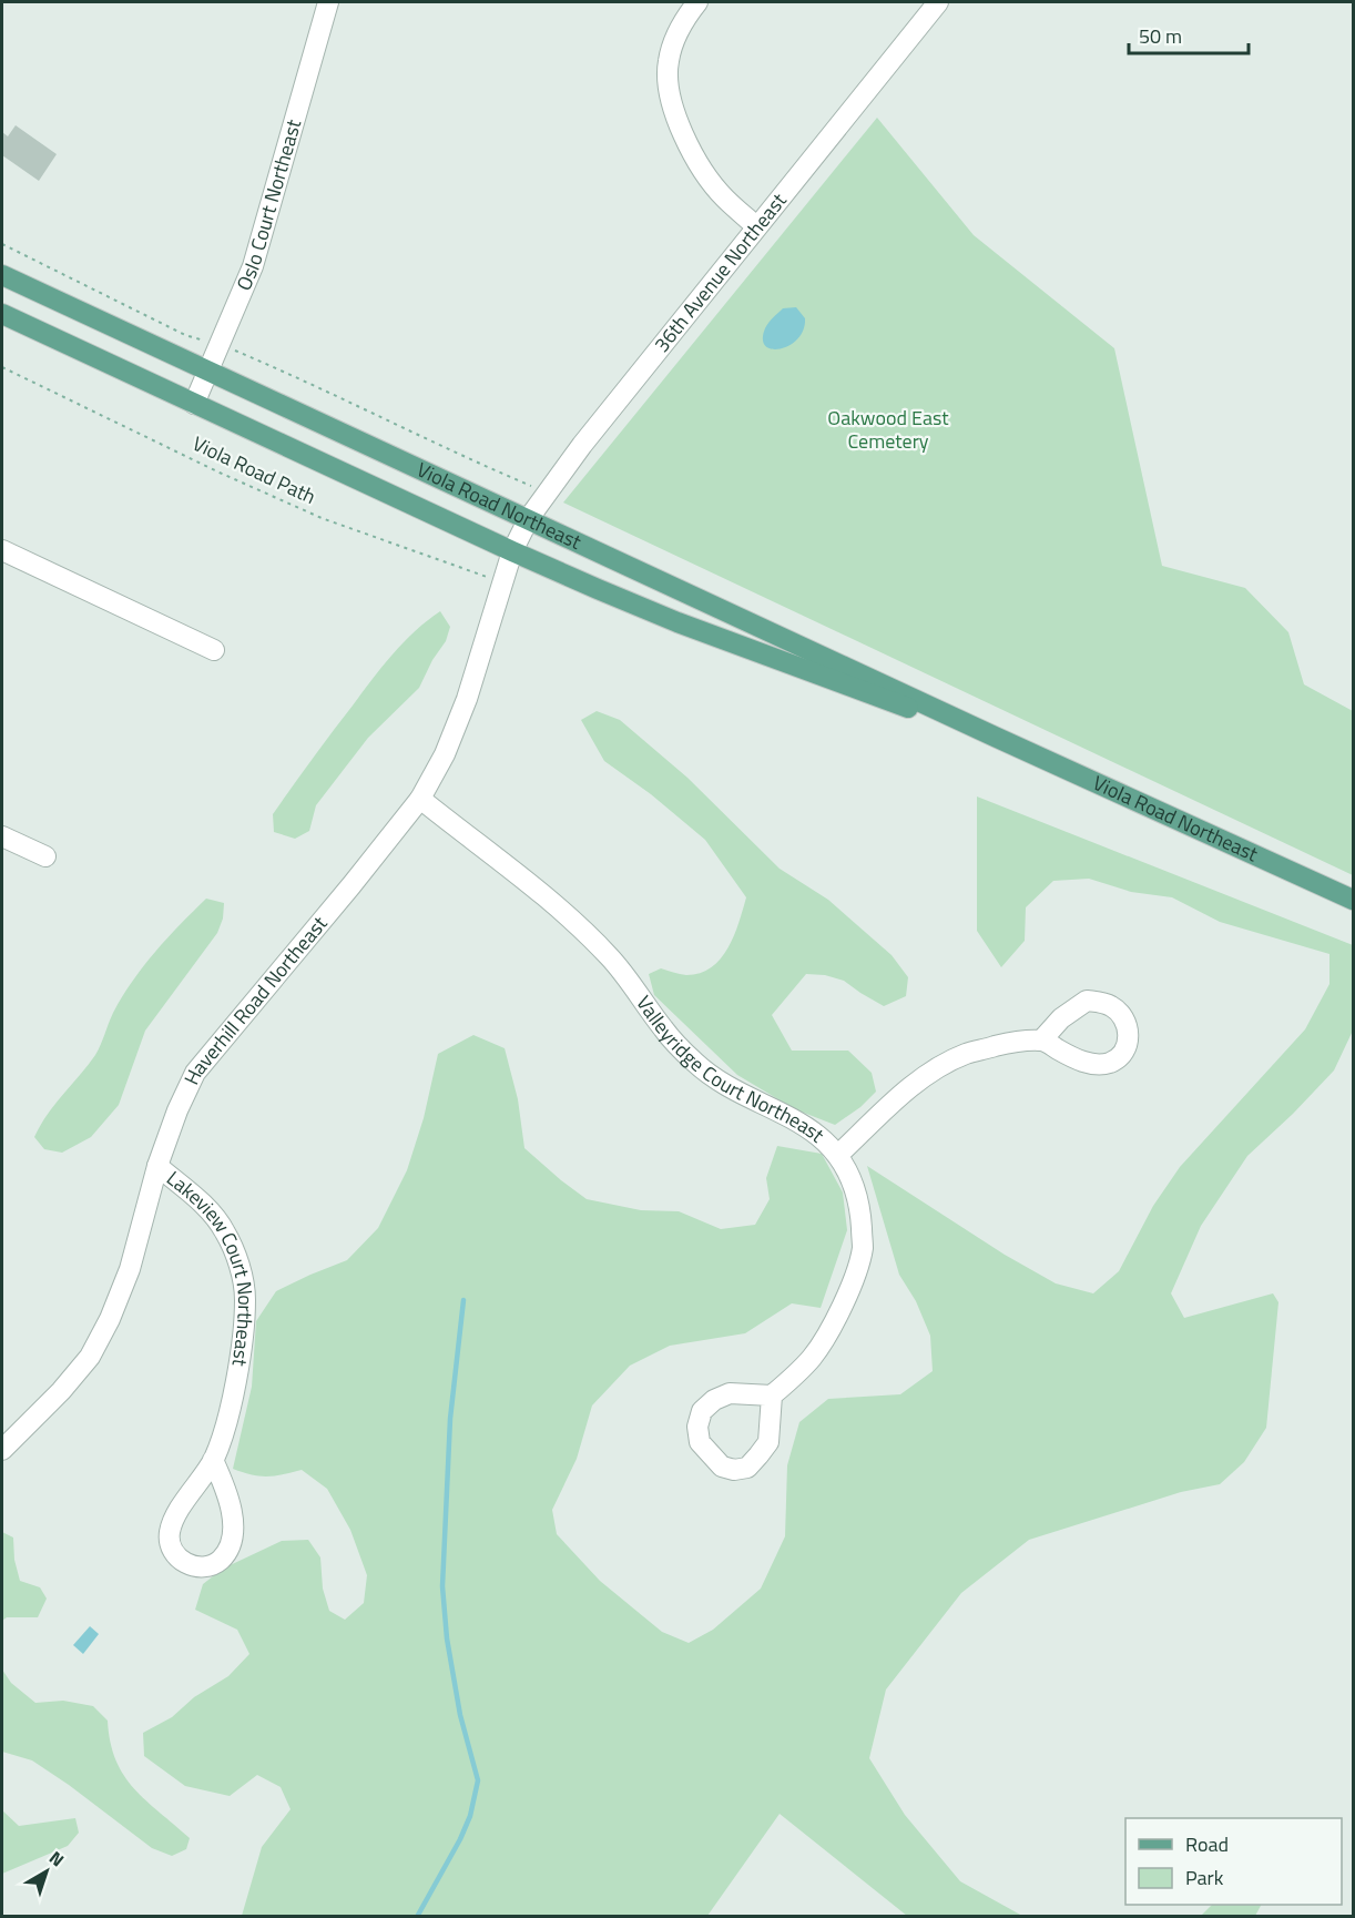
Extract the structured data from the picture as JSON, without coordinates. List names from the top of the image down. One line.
{"streets":{"main road":["Viola Road Northeast"],"street":["Oslo Court Northeast","36th Avenue Northeast","Haverhill Road Northeast","Valleyridge Court Northeast","Lakeview Court Northeast"],"path":["Viola Road Path"]},"crossings":[["Oslo Court Northeast","Viola Road Northeast"],["36th Avenue Northeast","Viola Road Northeast"],["36th Avenue Northeast","Haverhill Road Northeast"],["Viola Road Path","Haverhill Road Northeast"],["Viola Road Northeast","Haverhill Road Northeast"],["Haverhill Road Northeast","Valleyridge Court Northeast"],["Haverhill Road Northeast","Lakeview Court Northeast"]],"parks":["Oakwood East Cemetery"],"legend":["Road","Park"],"scale_bar":"50 m","north":"top right"}
